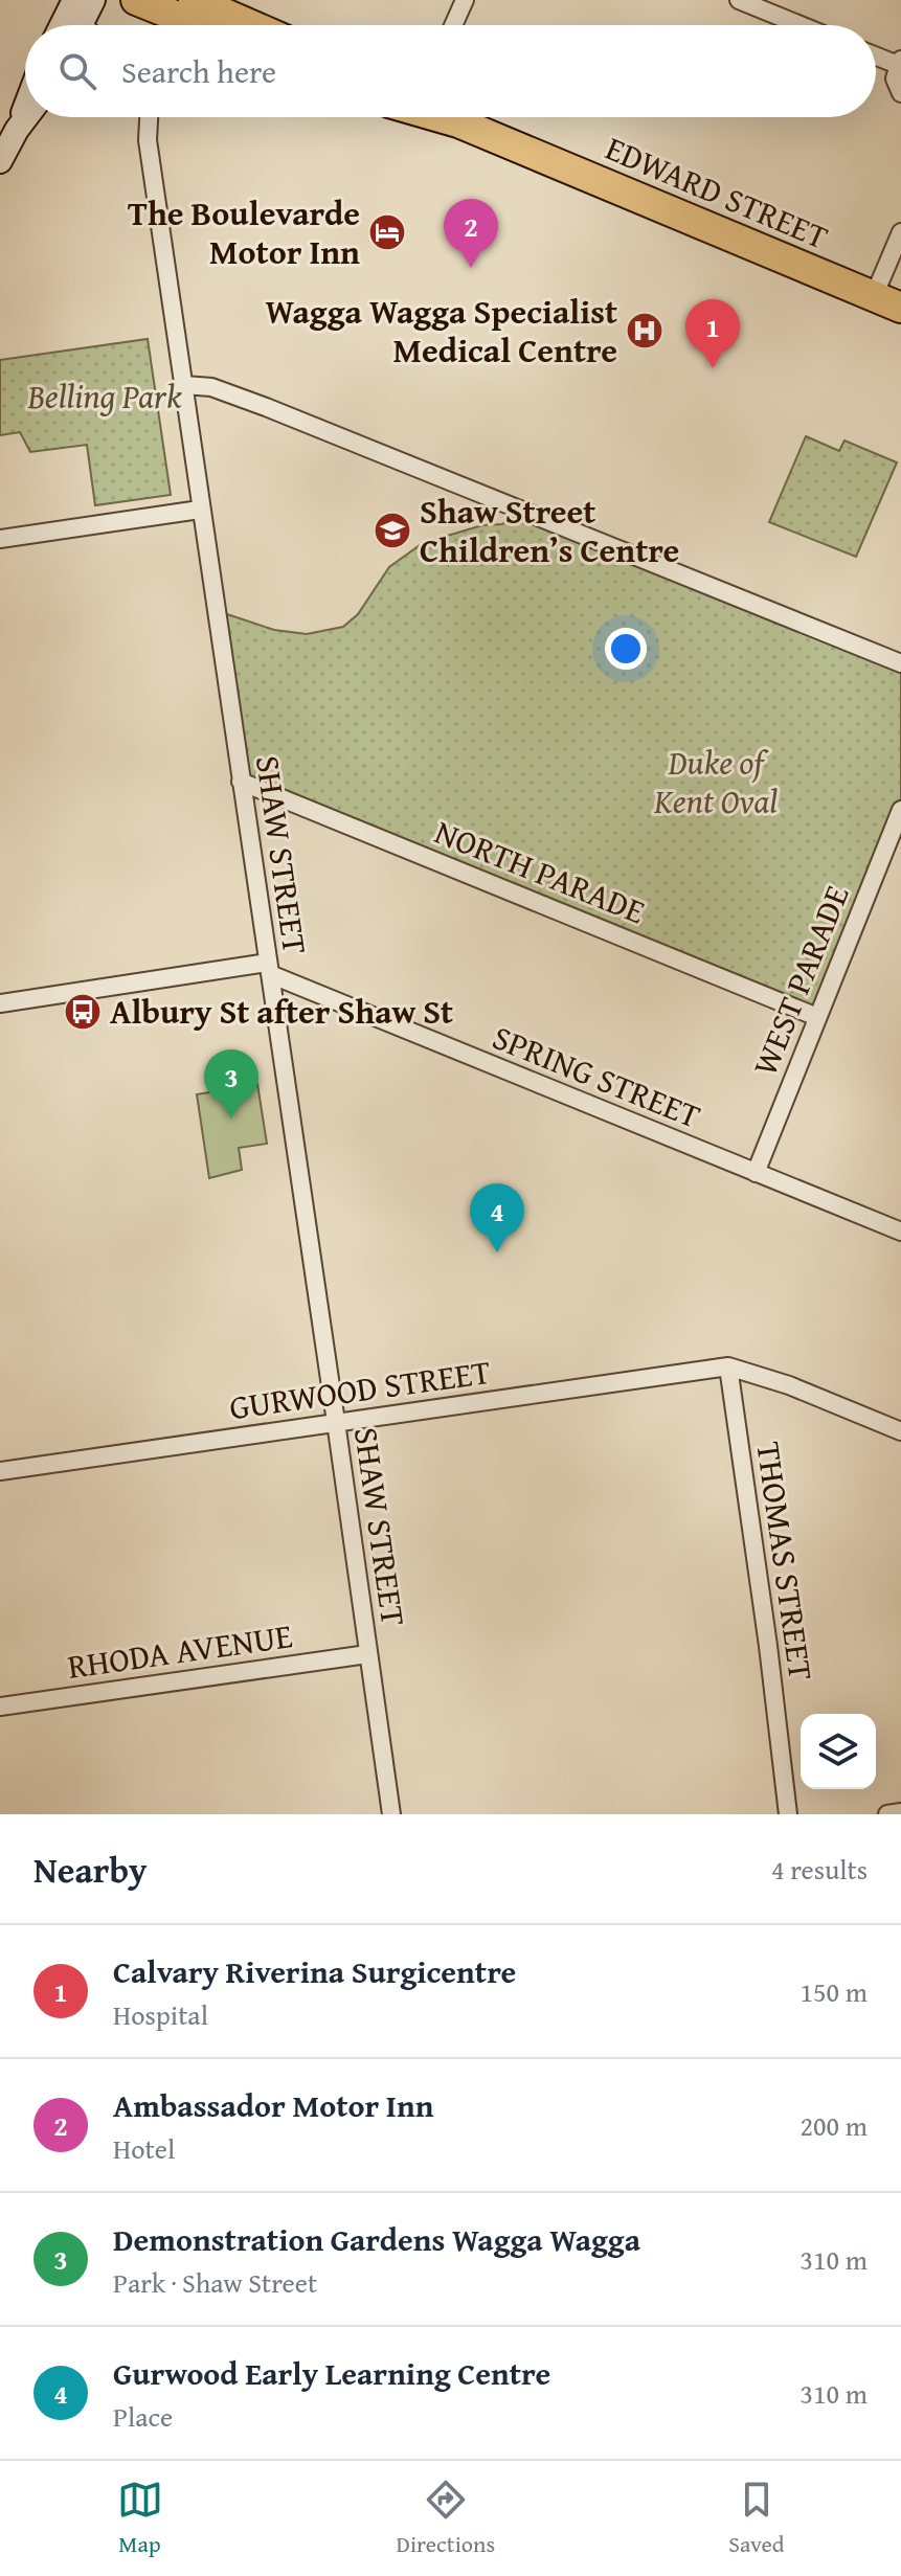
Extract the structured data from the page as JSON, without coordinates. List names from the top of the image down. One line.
{"streets":{"highway":["EDWARD STREET"],"street":["SHAW STREET","NORTH PARADE","WEST PARADE","SPRING STREET","GURWOOD STREET","THOMAS STREET","RHODA AVENUE"]},"crossings":[["SHAW STREET","NORTH PARADE"],["SHAW STREET","SPRING STREET"],["SHAW STREET","GURWOOD STREET"],["SHAW STREET","RHODA AVENUE"],["NORTH PARADE","WEST PARADE"],["WEST PARADE","SPRING STREET"],["GURWOOD STREET","THOMAS STREET"]],"parks":["Belling Park","Duke of Kent Oval"],"places":{"hotel":["The Boulevarde Motor Inn"],"hospital":["Wagga Wagga Specialist Medical Centre"],"school or university":["Shaw Street Children’s Centre"],"bus stop":["Albury St after Shaw St"]},"page":{"search":"Search here","pins":["2","1","3","4"],"heading":["Nearby","4 results"],"list":[{"mark":"1","name":"Calvary Riverina Surgicentre","note":"Hospital","value":"150 m"},{"mark":"2","name":"Ambassador Motor Inn","note":"Hotel","value":"200 m"},{"mark":"3","name":"Demonstration Gardens Wagga Wagga","note":"Park · Shaw Street","value":"310 m"},{"mark":"4","name":"Gurwood Early Learning Centre","note":"Place","value":"310 m"}],"nav":["Map","Directions","Saved"]}}
